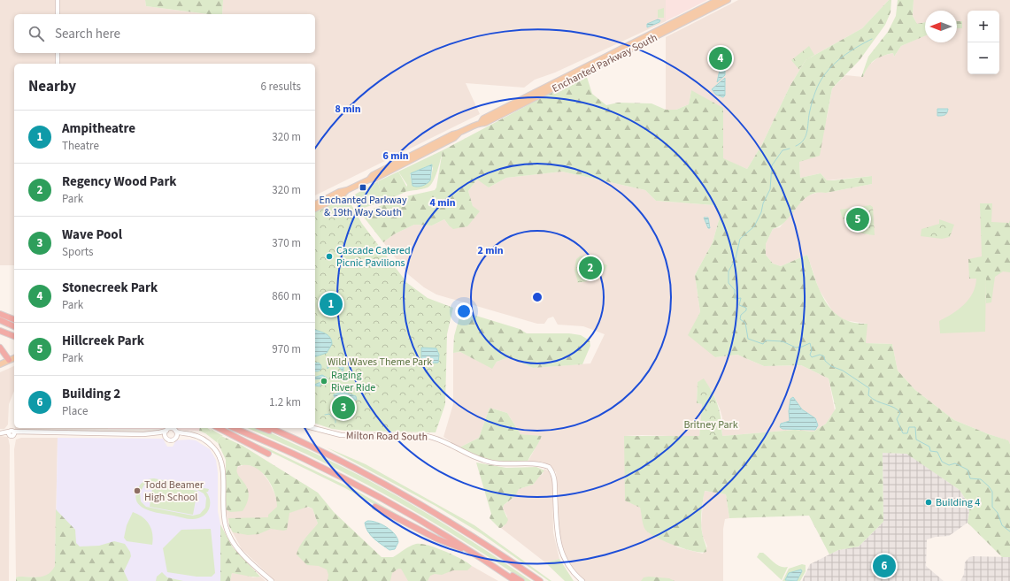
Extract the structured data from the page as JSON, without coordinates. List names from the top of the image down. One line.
{"streets":{"main road":["Enchanted Parkway South"],"street":["Milton Road South"]},"parks":["Wild Waves Theme Park","Britney Park"],"places":{"transit":["Enchanted Parkway & 19th Way South"],"other":["Cascade Catered Picnic Pavilions","Raging River Ride","Todd Beamer High School","Building 4"]},"north":"left","page":{"map_buttons":["+","−"],"search":"Search here","pins":["4","5","2","1","3","6"],"heading":["Nearby","6 results"],"list":[{"mark":"1","name":"Ampitheatre","note":"Theatre","value":"320 m"},{"mark":"2","name":"Regency Wood Park","note":"Park","value":"320 m"},{"mark":"3","name":"Wave Pool","note":"Sports","value":"370 m"},{"mark":"4","name":"Stonecreek Park","note":"Park","value":"860 m"},{"mark":"5","name":"Hillcreek Park","note":"Park","value":"970 m"},{"mark":"6","name":"Building 2","note":"Place","value":"1.2 km"}]},"rings":["8 min","6 min","4 min","2 min"]}
